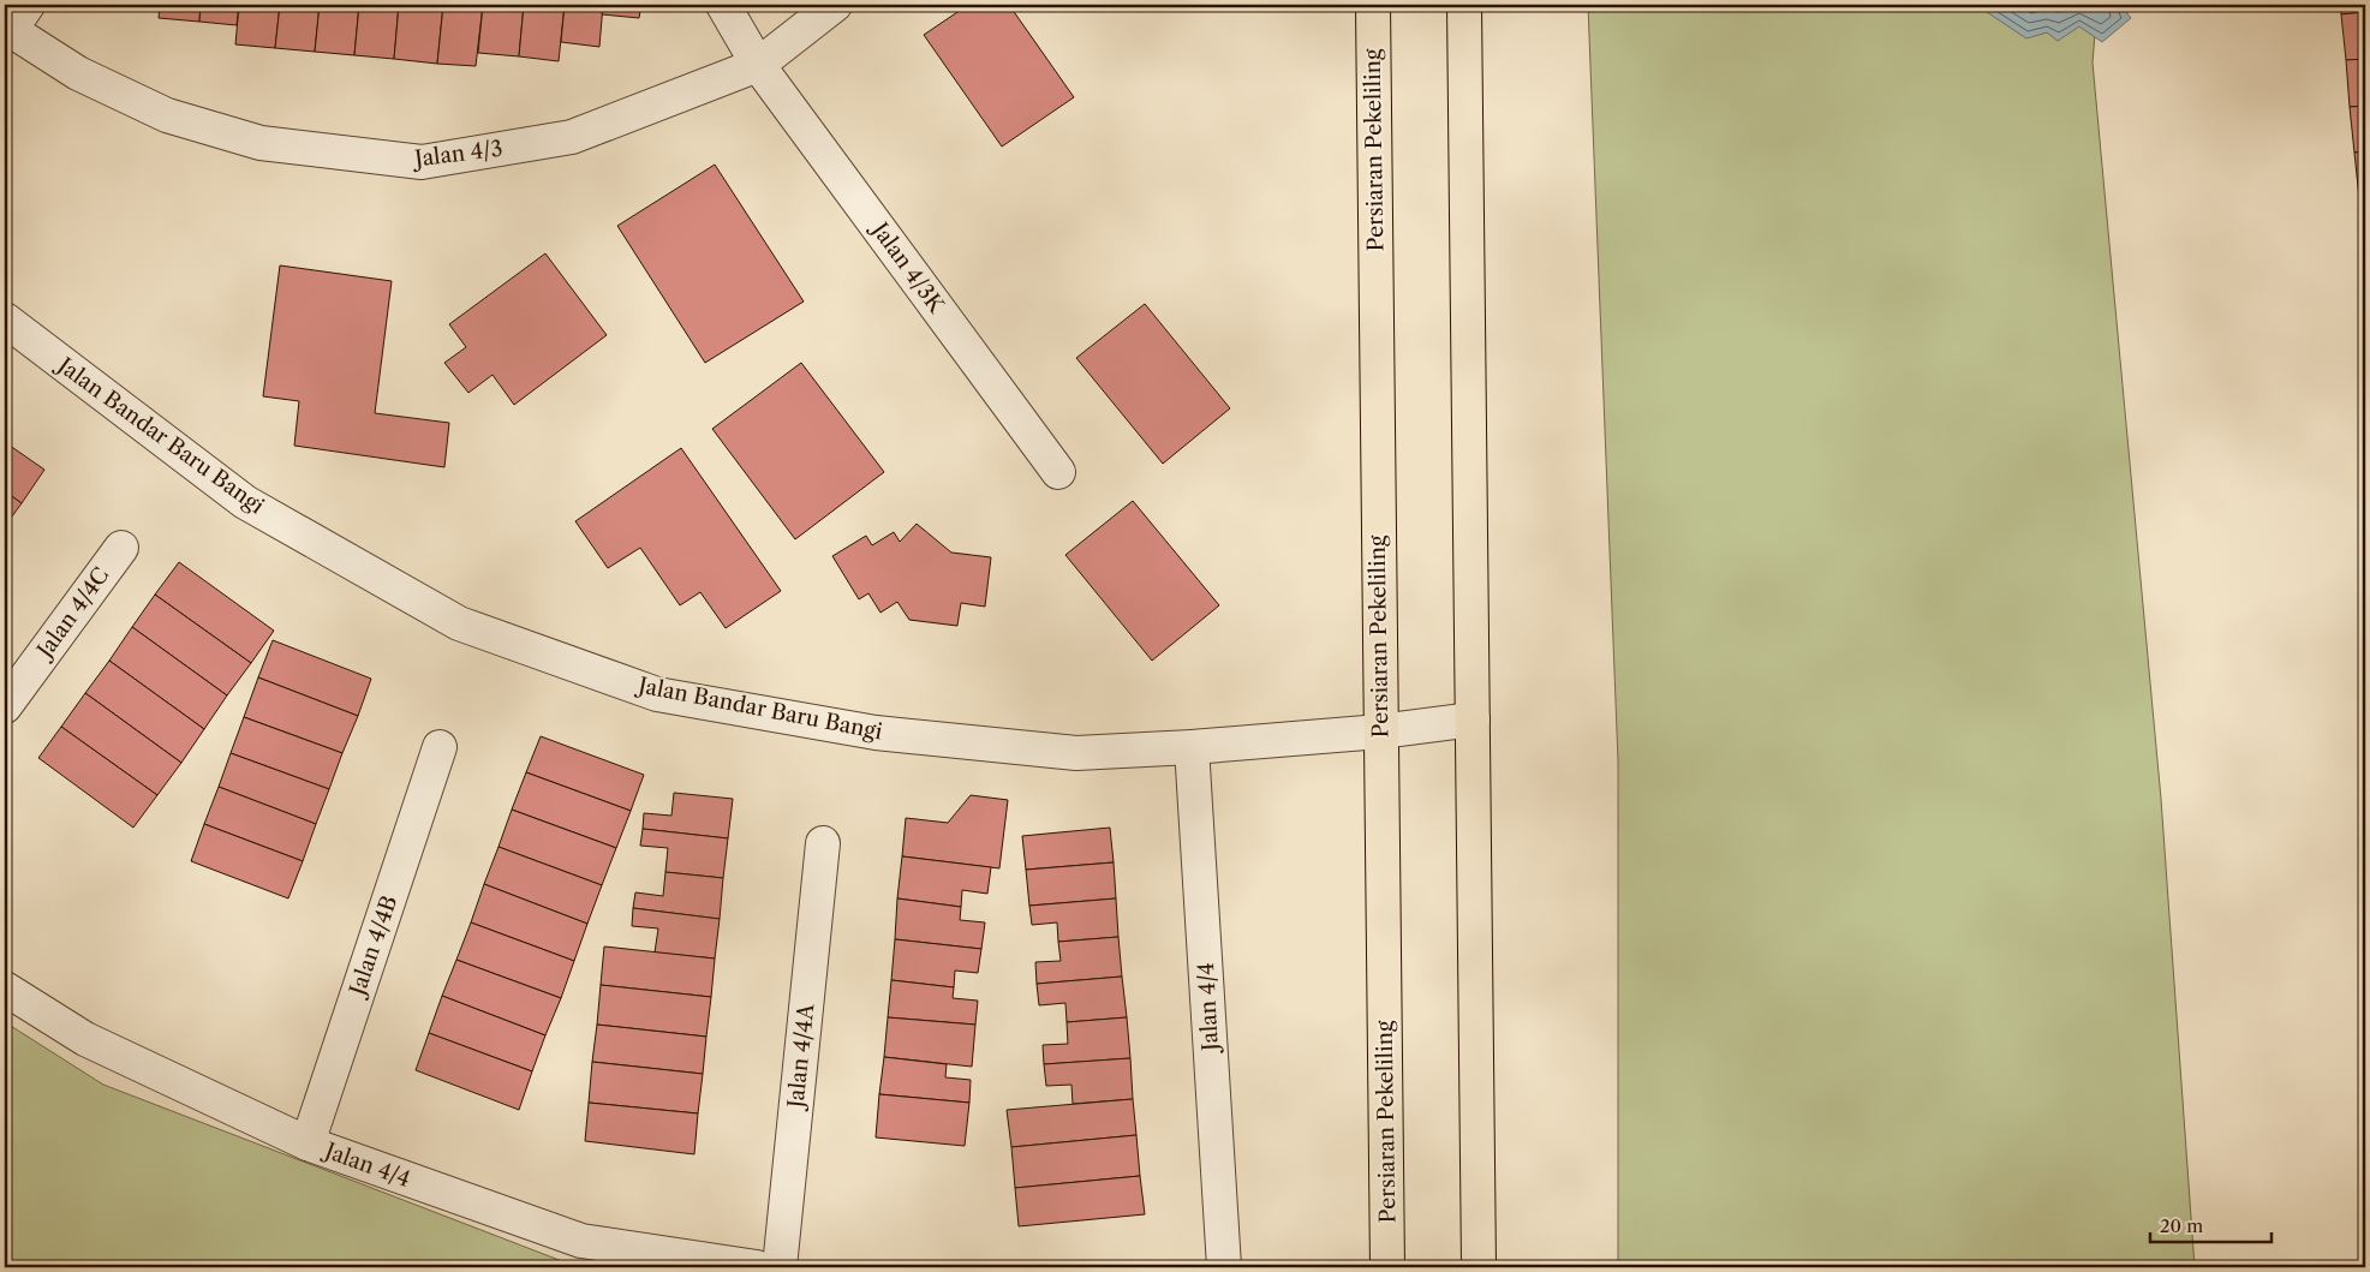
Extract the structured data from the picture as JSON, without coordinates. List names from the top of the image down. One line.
{"streets":{"main road":["Persiaran Pekeliling"],"street":["Jalan 4/3","Jalan 4/3K","Jalan Bandar Baru Bangi","Jalan 4/4C","Jalan 4/4B","Jalan 4/4","Jalan 4/4A"]},"crossings":[["Persiaran Pekeliling","Jalan Bandar Baru Bangi"],["Jalan 4/3","Jalan 4/3K"],["Jalan Bandar Baru Bangi","Jalan 4/4"],["Jalan 4/4B","Jalan 4/4"]],"scale_bar":"20 m"}
